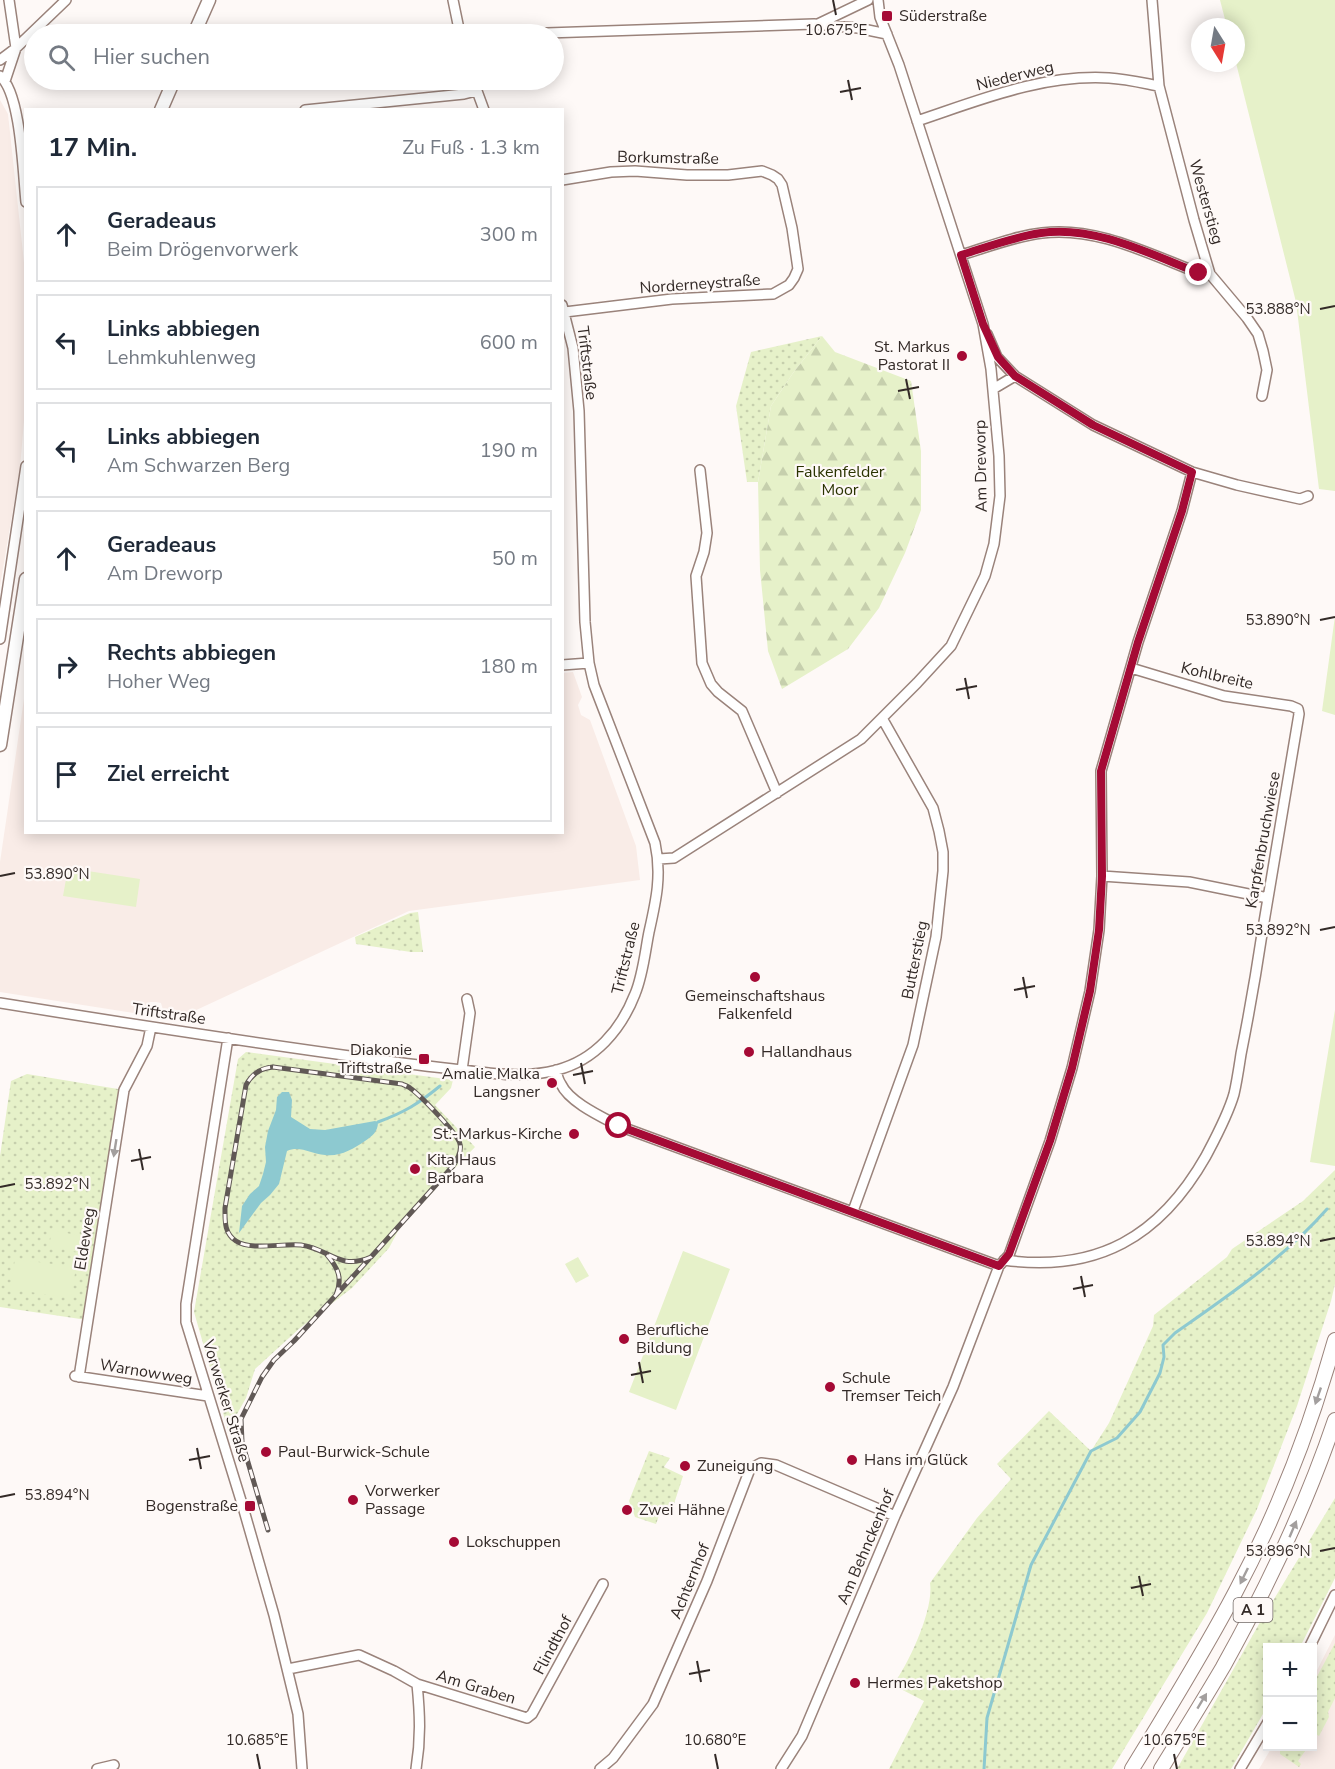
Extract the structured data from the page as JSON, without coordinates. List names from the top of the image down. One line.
{"streets":{"highway":["A 1"],"street":["Niederweg","Borkumstraße","Westerstieg","Norderneystraße","Triftstraße","Am Dreworp","Kohlbreite","Karpfenbruchwiese","Butterstieg","Eldeweg","Warnowweg","Vorwerker Straße","Am Behnckenhof","Achternhof","Flindthof","Am Graben"]},"crossings":[["Niederweg","Westerstieg"],["Niederweg","Am Dreworp"],["Borkumstraße","Norderneystraße"],["Norderneystraße","Triftstraße"],["Triftstraße","Am Dreworp"],["Triftstraße","Karpfenbruchwiese"],["Triftstraße","Eldeweg"],["Triftstraße","Vorwerker Straße"],["Am Dreworp","Butterstieg"],["Kohlbreite","Karpfenbruchwiese"],["Kohlbreite","Am Behnckenhof"],["Karpfenbruchwiese","Butterstieg"],["Karpfenbruchwiese","Am Behnckenhof"],["Eldeweg","Warnowweg"],["Warnowweg","Vorwerker Straße"],["Am Behnckenhof","Achternhof"],["Flindthof","Am Graben"]],"one_way":["Eldeweg"],"parks":["Falkenfelder Moor"],"places":{"transit":["Süderstraße","Diakonie Triftstraße","Bogenstraße"],"other":["St. Markus Pastorat II","Gemeinschaftshaus Falkenfeld","Hallandhaus","Amalie Malka Langsner","St.-Markus-Kirche","Kita Haus Barbara","Berufliche Bildung","Schule Tremser Teich","Paul-Burwick-Schule","Hans im Glück","Zuneigung","Vorwerker Passage","Zwei Hähne","Lokschuppen","Hermes Paketshop"]},"north":"bottom","page":{"search":"Hier suchen","heading":["17 Min.","Zu Fuß · 1.3 km"],"list":[["Geradeaus","Beim Drögenvorwerk","300 m"],["Links abbiegen","Lehmkuhlenweg","600 m"],["Links abbiegen","Am Schwarzen Berg","190 m"],["Geradeaus","Am Dreworp","50 m"],["Rechts abbiegen","Hoher Weg","180 m"],"Ziel erreicht"],"map_buttons":["+","−"]},"coordinates":["10.675°E","53.888°N","53.890°N","53.892°N","53.894°N","53.896°N","10.685°E","10.680°E"]}
